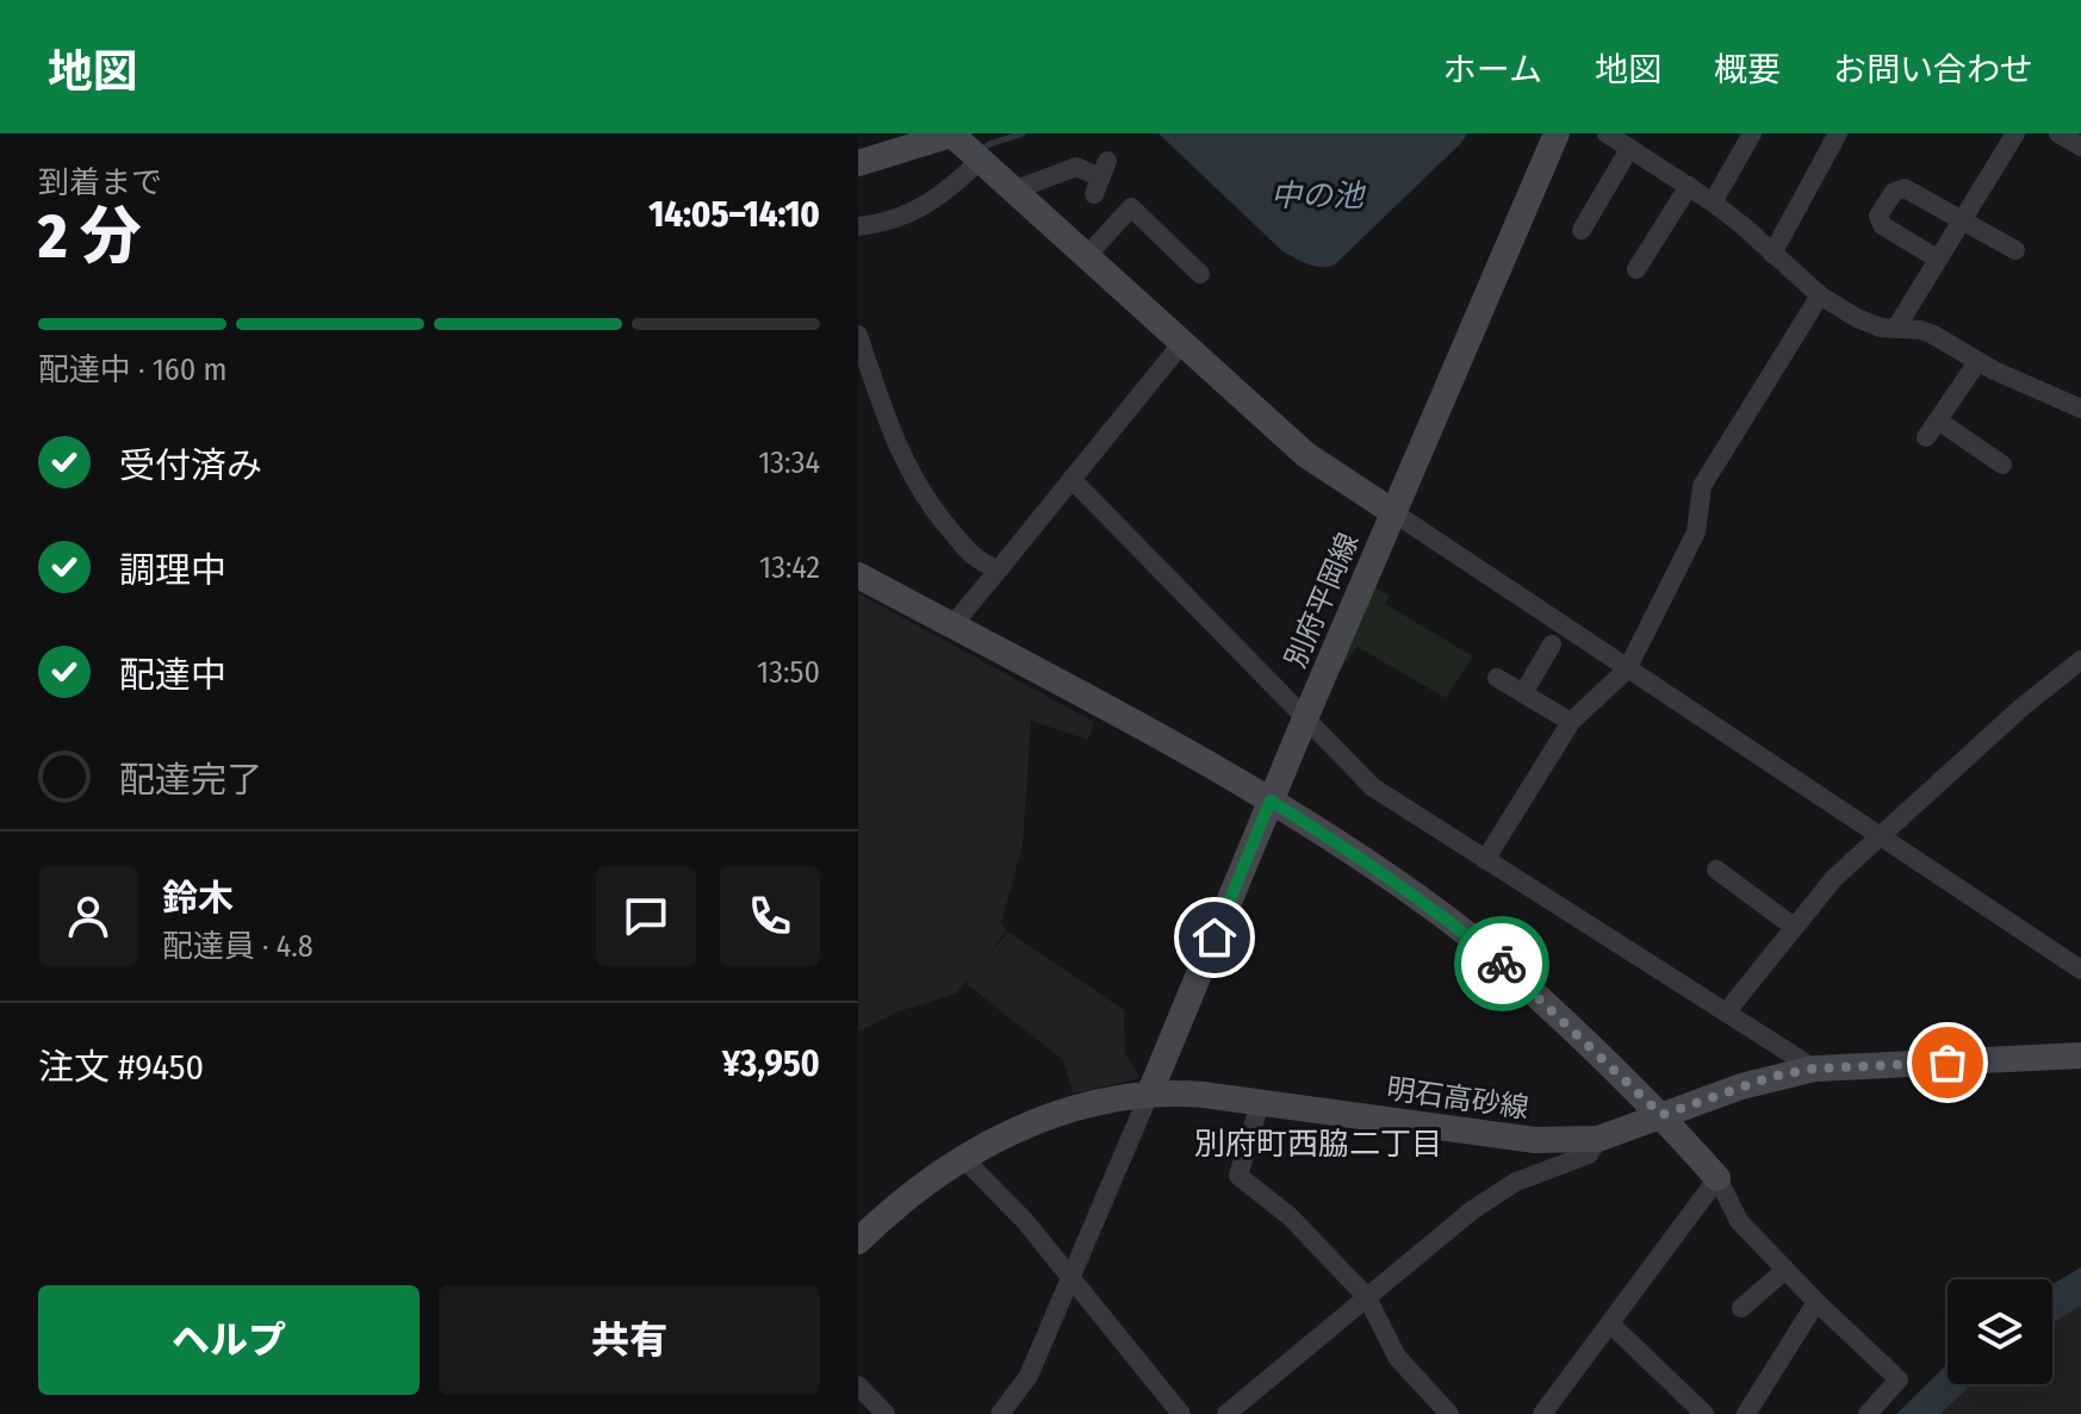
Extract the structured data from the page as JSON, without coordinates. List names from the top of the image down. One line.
{"streets":{"main road":["別府平岡線","明石高砂線"]},"crossings":[["別府平岡線","明石高砂線"]],"districts":["別府町西脇二丁目"],"water":["中の池"],"page":{"header":"地図","nav":["ホーム","地図","概要","お問い合わせ"],"heading":["2 分","到着まで","14:05–14:10"],"panel":["鈴木","配達員 · 4.8","注文 #9450","¥3,950"],"bar":"配達中 · 160 m","list":[["受付済み","13:34"],["調理中","13:42"],["配達中","13:50"],"配達完了"],"buttons":["ヘルプ","共有"]}}
